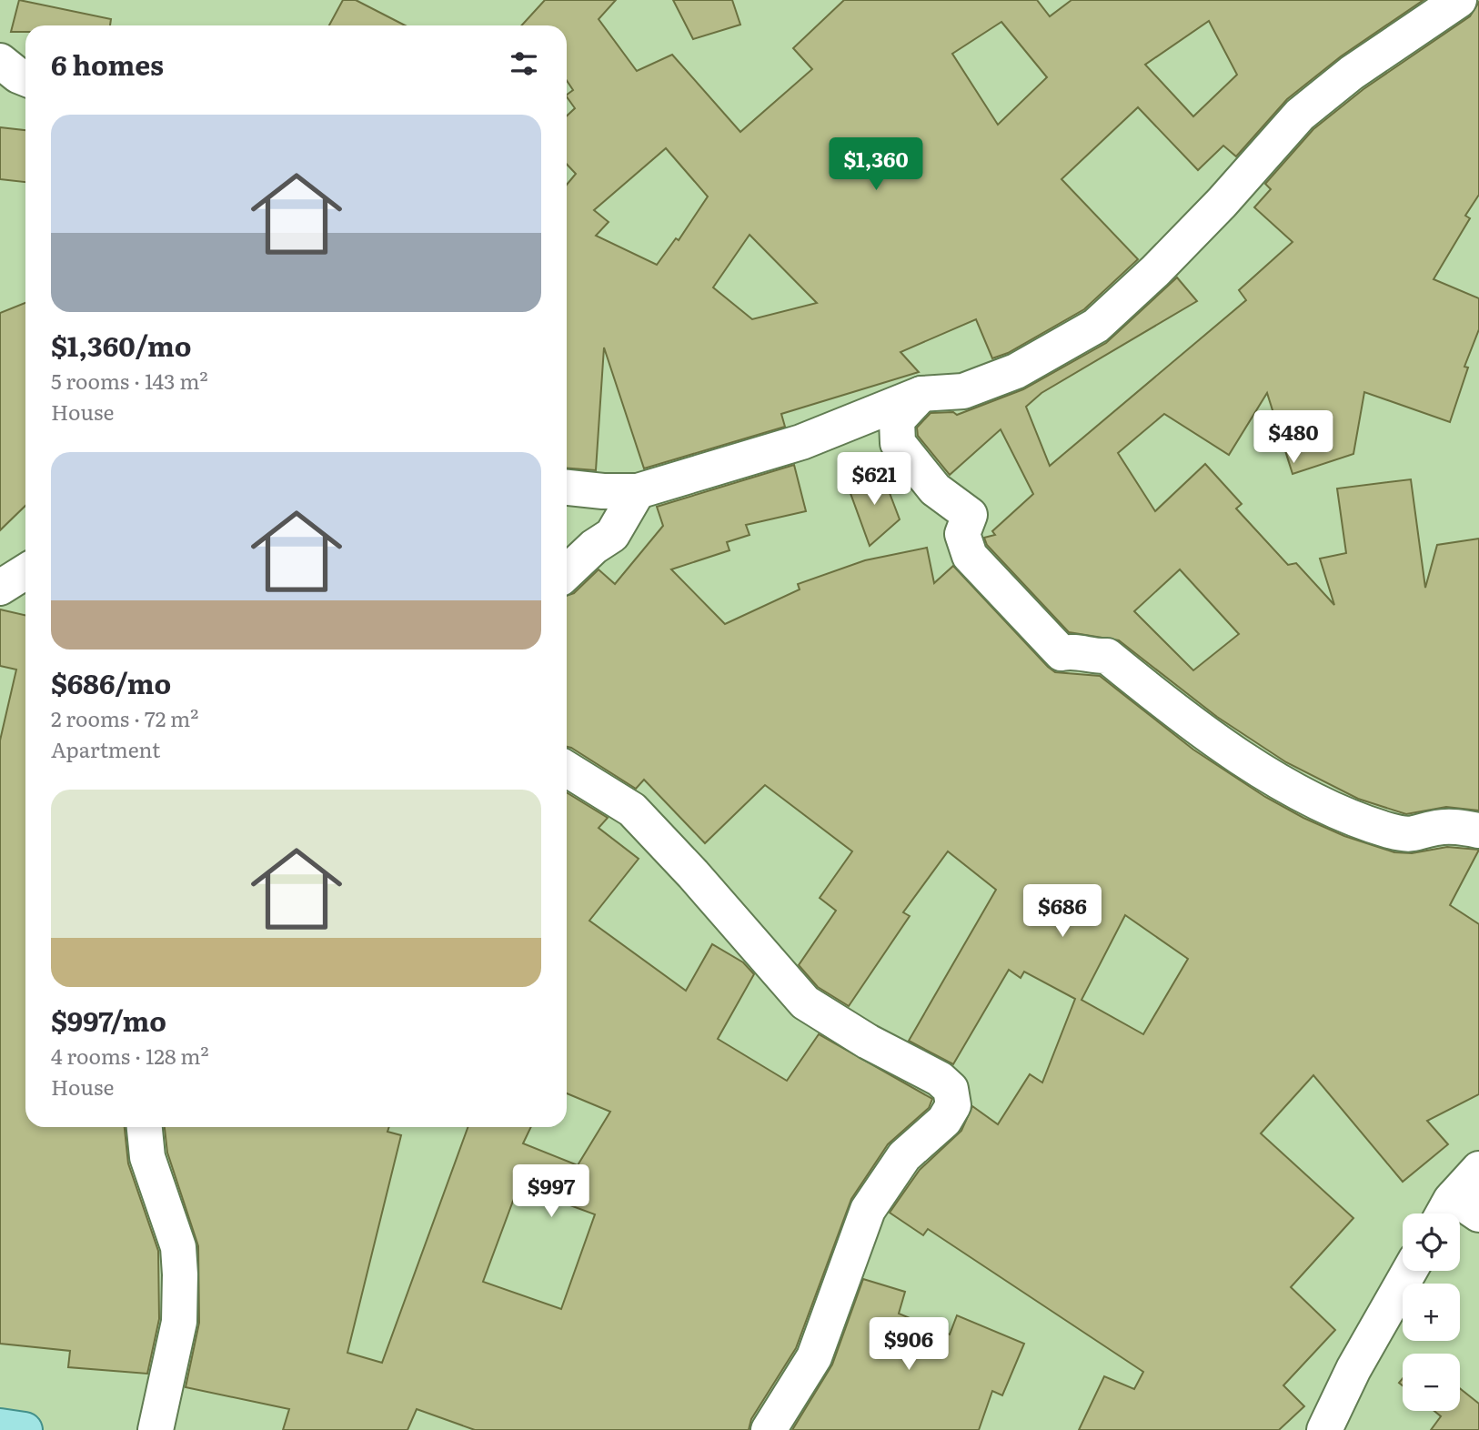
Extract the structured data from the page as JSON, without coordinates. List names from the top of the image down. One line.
{"page":{"heading":"6 homes","list":[{"name":"$1,360/mo","note":"5 rooms · 143 m² · House"},{"name":"$686/mo","note":"2 rooms · 72 m² · Apartment"},{"name":"$997/mo","note":"4 rooms · 128 m² · House"}],"price":["$1,360","$480","$621","$686","$997","$906"],"map_buttons":["+","−"]}}
